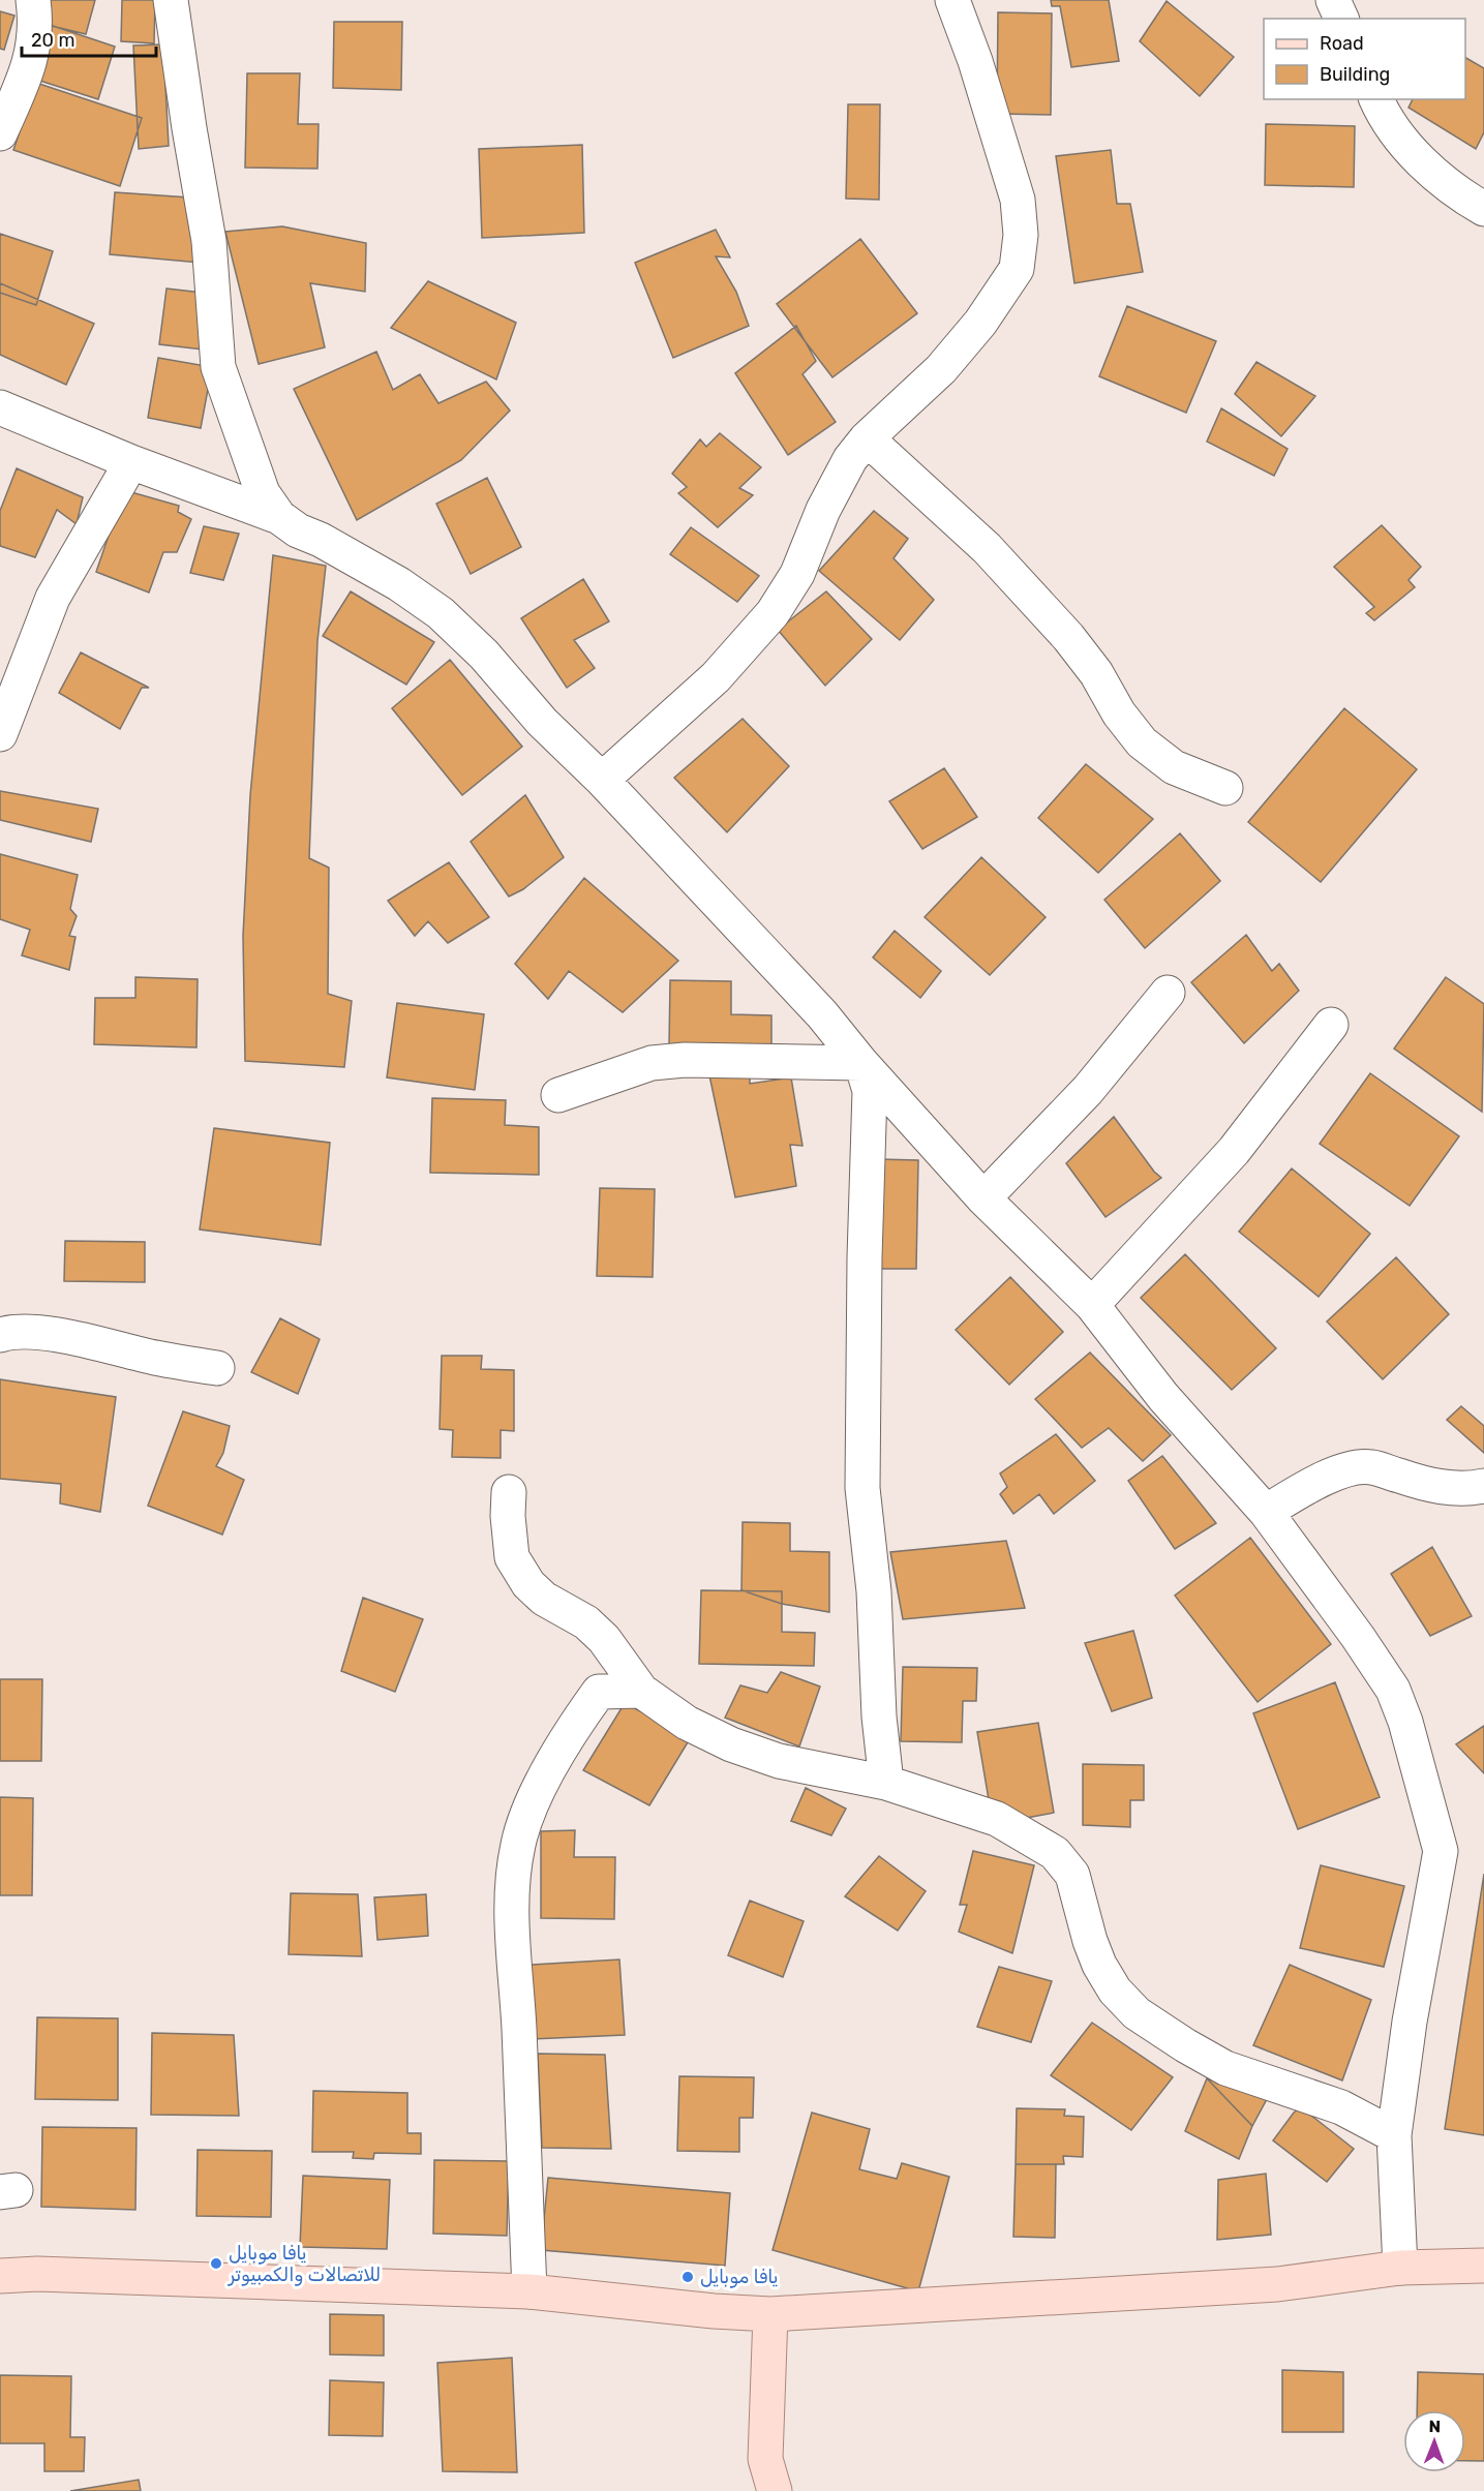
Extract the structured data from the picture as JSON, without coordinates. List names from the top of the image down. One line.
{"places":["يافا موبايل للاتصالات والكمبيوتر","يافا موبايل"],"legend":["Road","Building"],"scale_bar":"20 m","north":"top"}
